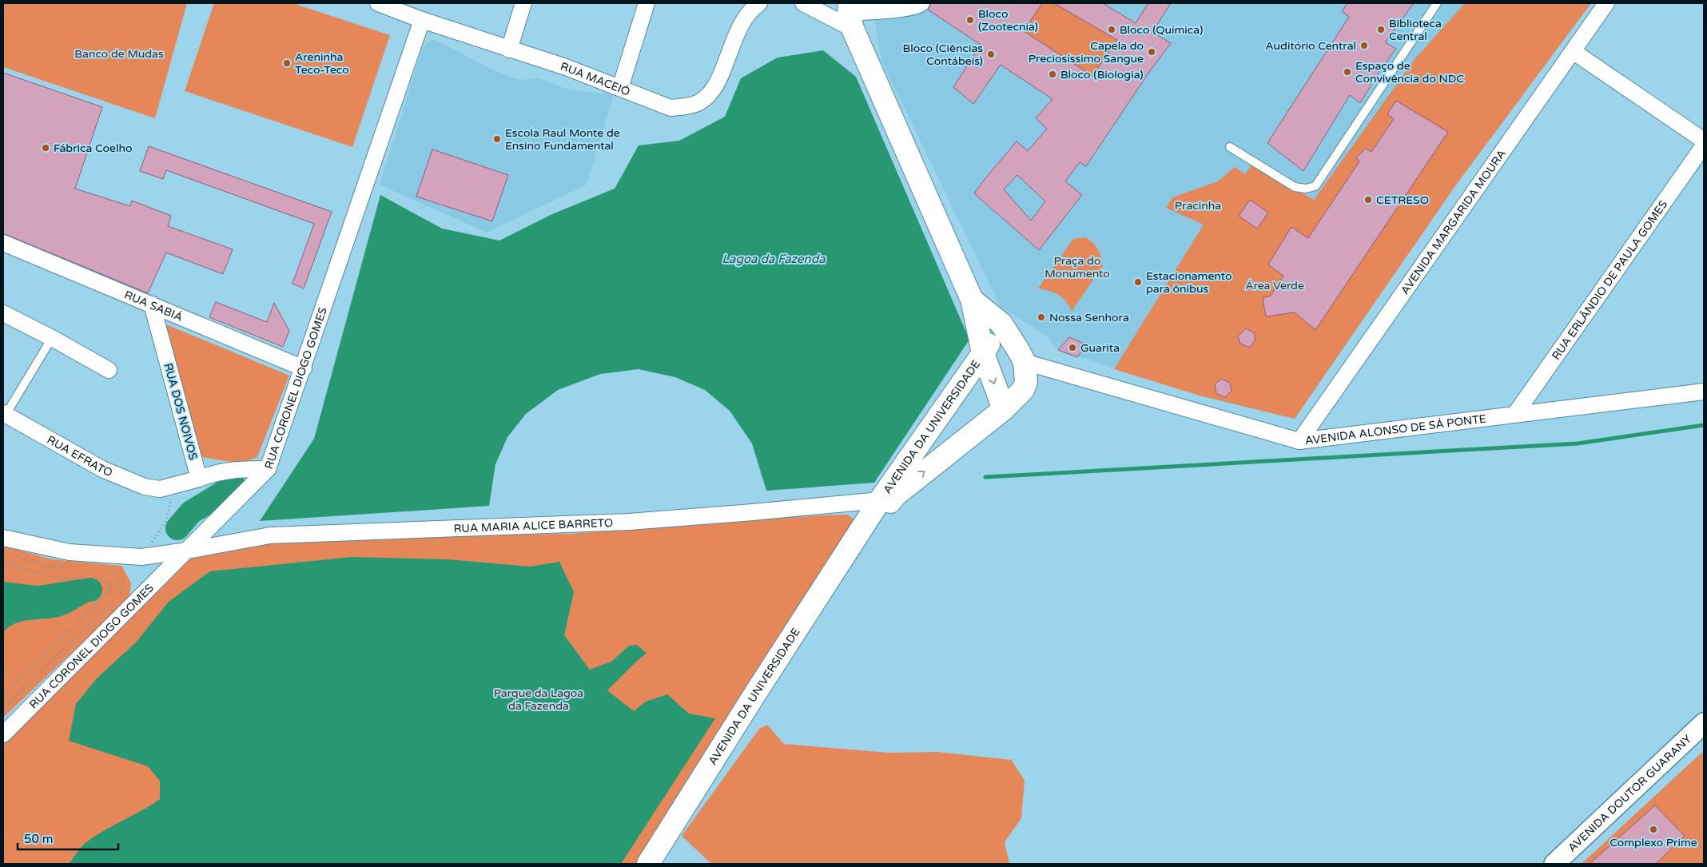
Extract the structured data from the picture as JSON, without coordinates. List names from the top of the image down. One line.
{"streets":{"main road":["AVENIDA DA UNIVERSIDADE"],"street":["RUA MACEIÓ","AVENIDA MARGARIDA MOURA","RUA ERLÂNDIO DE PAULA GOMES","RUA SABIÁ","RUA CORONEL DIOGO GOMES","RUA DOS NOIVOS","AVENIDA ALONSO DE SÁ PONTE","RUA EFRATO","RUA MARIA ALICE BARRETO","AVENIDA DOUTOR GUARANY"]},"crossings":[["RUA MACEIÓ","RUA CORONEL DIOGO GOMES"],["AVENIDA MARGARIDA MOURA","AVENIDA ALONSO DE SÁ PONTE"],["RUA ERLÂNDIO DE PAULA GOMES","AVENIDA ALONSO DE SÁ PONTE"],["RUA SABIÁ","RUA CORONEL DIOGO GOMES"],["RUA SABIÁ","RUA DOS NOIVOS"],["RUA CORONEL DIOGO GOMES","RUA MARIA ALICE BARRETO"],["AVENIDA DA UNIVERSIDADE","AVENIDA ALONSO DE SÁ PONTE"],["AVENIDA DA UNIVERSIDADE","RUA MARIA ALICE BARRETO"]],"water":["Lagoa da Fazenda"],"parks":["Banco de Mudas","Pracinha","Praça do Monumento","Área Verde","Parque da Lagoa da Fazenda"],"places":["Bloco (Zootecnia)","Bloco (Química)","Biblioteca Central","Auditório Central","Capela do Preciosíssimo Sangue","Bloco (Ciências Contábeis)","Areninha Teco-Teco","Espaço de Convivência do NDC","Bloco (Biologia)","Escola Raul Monte de Ensino Fundamental","Fábrica Coelho","CETRESO","Estacionamento para ônibus","Nossa Senhora","Guarita","Complexo Prime"],"scale_bar":"50 m"}
